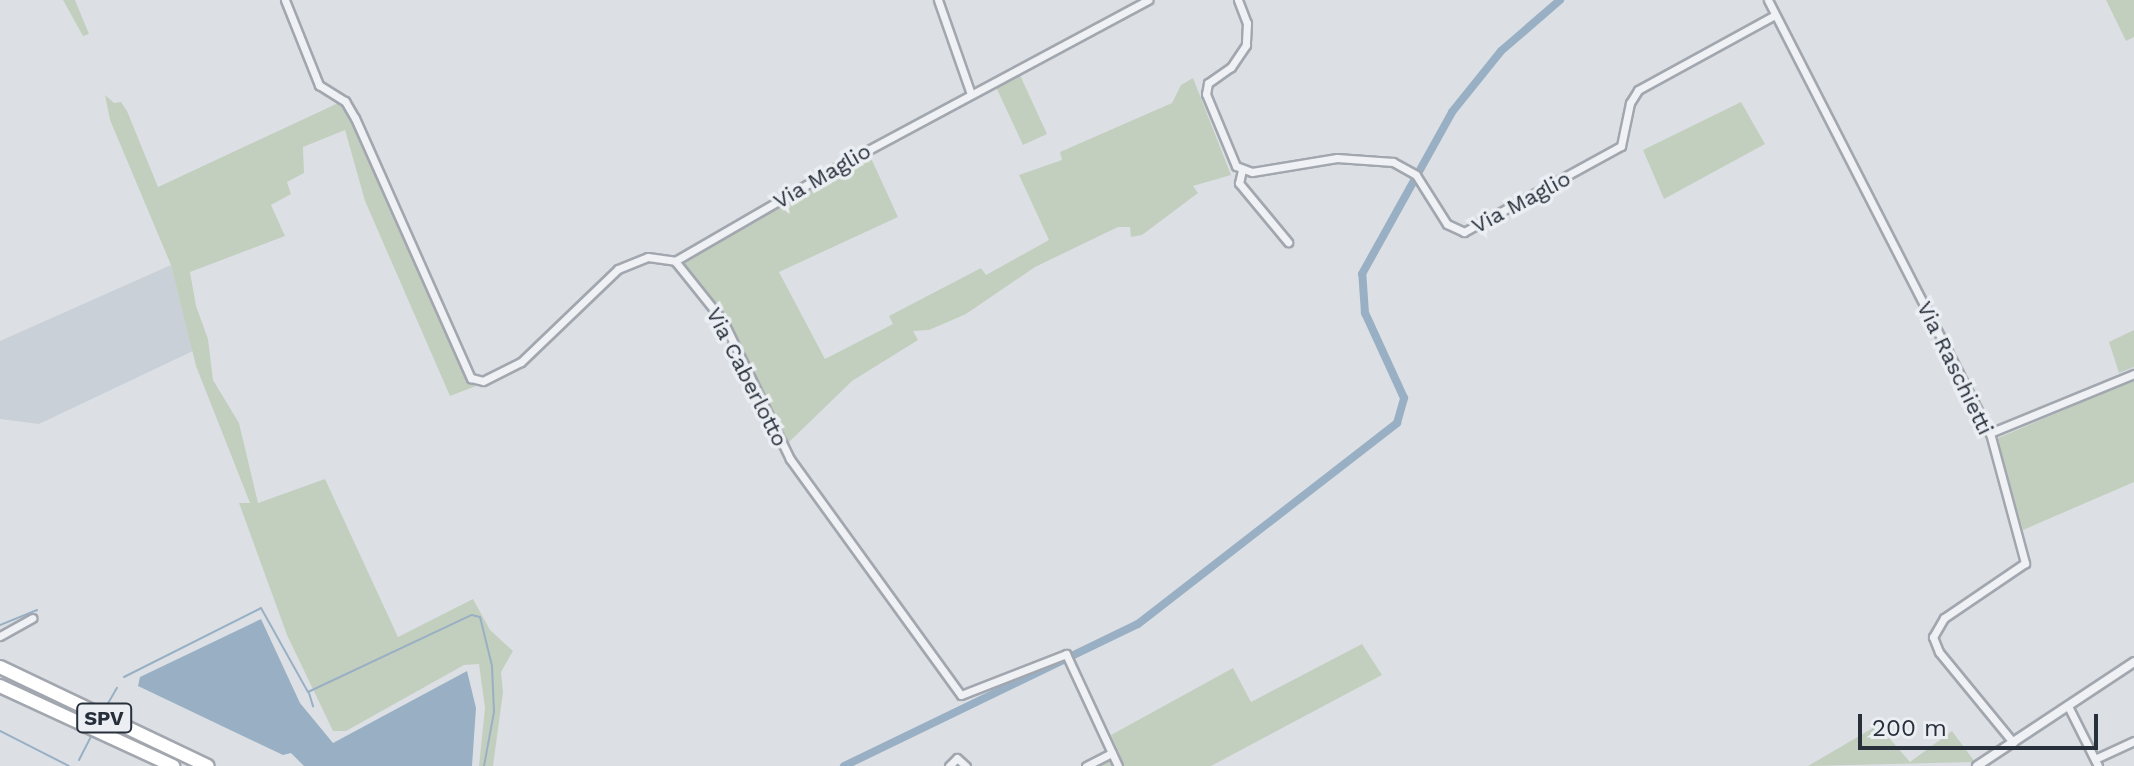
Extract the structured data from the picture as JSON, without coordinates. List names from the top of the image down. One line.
{"streets":{"highway":["SPV"],"street":["Via Maglio","Via Raschietti","Via Caberlotto"]},"crossings":[["Via Maglio","Via Raschietti"],["Via Maglio","Via Caberlotto"]],"scale_bar":"200 m"}
